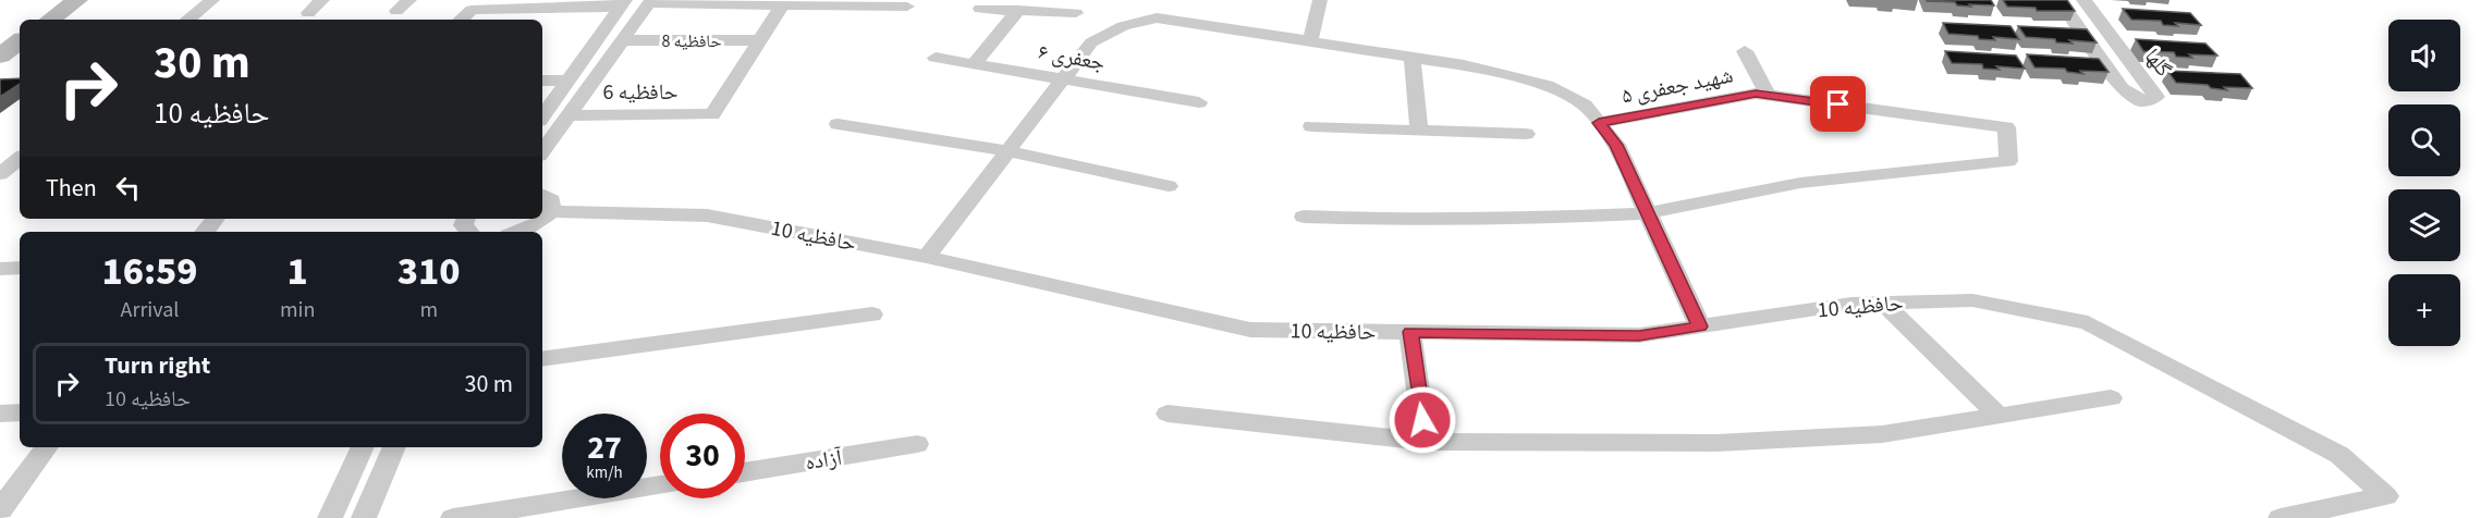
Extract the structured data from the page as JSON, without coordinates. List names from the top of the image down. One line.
{"streets":{"street":["حافظیه 8","جعفری ۶","گلها","شهید جعفری ۵","حافظیه 6","حافظیه 10","آزاده"]},"crossings":[["حافظیه 8","حافظیه 6"]],"page":{"map_buttons":"+","turn":["30 m","حافظیه 10"],"then":"Then","eta":["16:59","Arrival","1","min","310","m"],"list":[{"name":"Turn right","note":"حافظیه 10","value":"30 m"}],"speed":"27 km/h","limit":"30"}}
